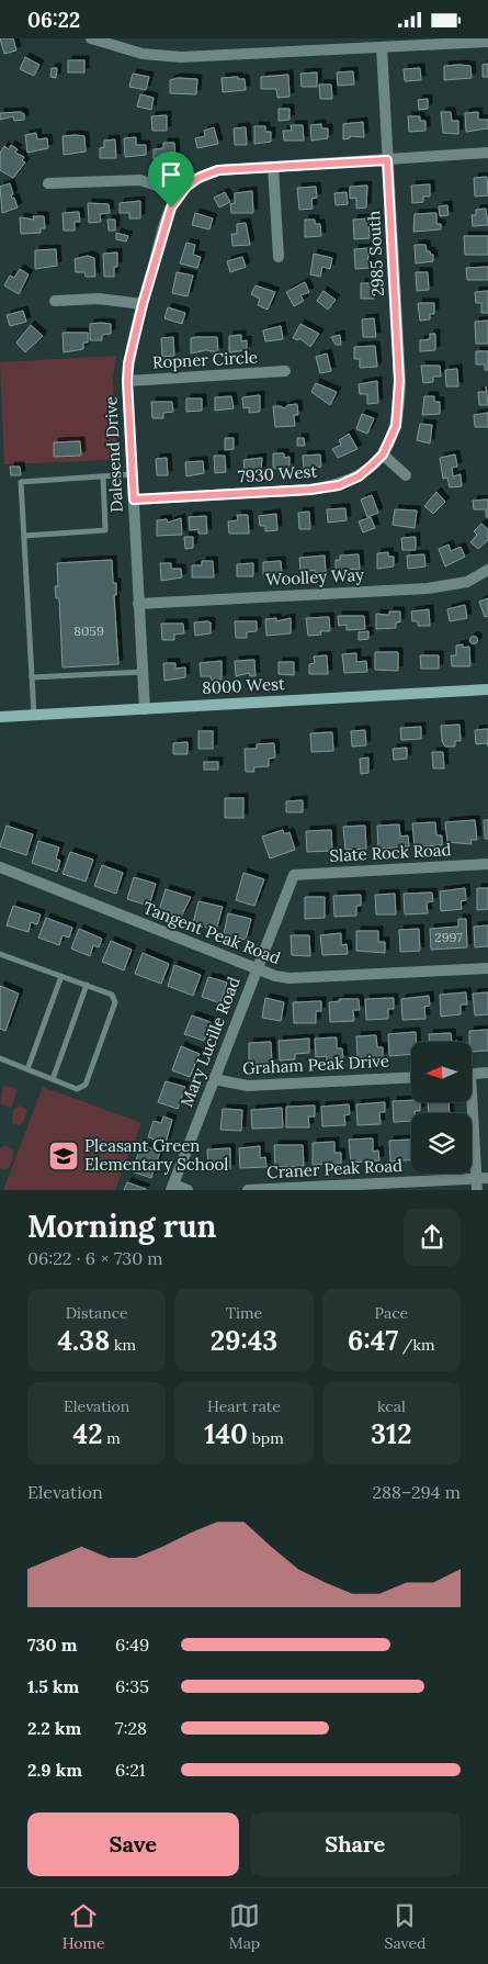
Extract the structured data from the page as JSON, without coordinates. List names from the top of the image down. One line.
{"streets":{"street":["2985 South","Ropner Circle","Dalesend Drive","7930 West","Woolley Way","8000 West","Slate Rock Road","Tangent Peak Road","Mary Lucille Road","Graham Peak Drive","Craner Peak Road"]},"crossings":[["2985 South","Dalesend Drive"],["2985 South","7930 West"],["Ropner Circle","Dalesend Drive"],["Dalesend Drive","7930 West"],["Dalesend Drive","Woolley Way"],["Dalesend Drive","8000 West"],["Slate Rock Road","Mary Lucille Road"],["Tangent Peak Road","Mary Lucille Road"],["Mary Lucille Road","Graham Peak Drive"]],"places":{"school or university":["Pleasant Green Elementary School"]},"house_numbers":["8059","2997"],"north":"left","page":{"status":"06:22","heading":["Morning run","06:22 · 6 × 730 m"],"stats":[["Distance","4.38 km"],["Time","29:43"],["Pace","6:47 /km"],["Elevation","42 m"],["Heart rate","140 bpm"],["kcal","312"]],"chart":["Elevation","288–294 m"],"list":[{"name":"730 m","note":"6:49"},{"name":"1.5 km","note":"6:35"},{"name":"2.2 km","note":"7:28"},{"name":"2.9 km","note":"6:21"}],"buttons":["Save","Share"],"tabs":["Home","Map","Saved"]}}
